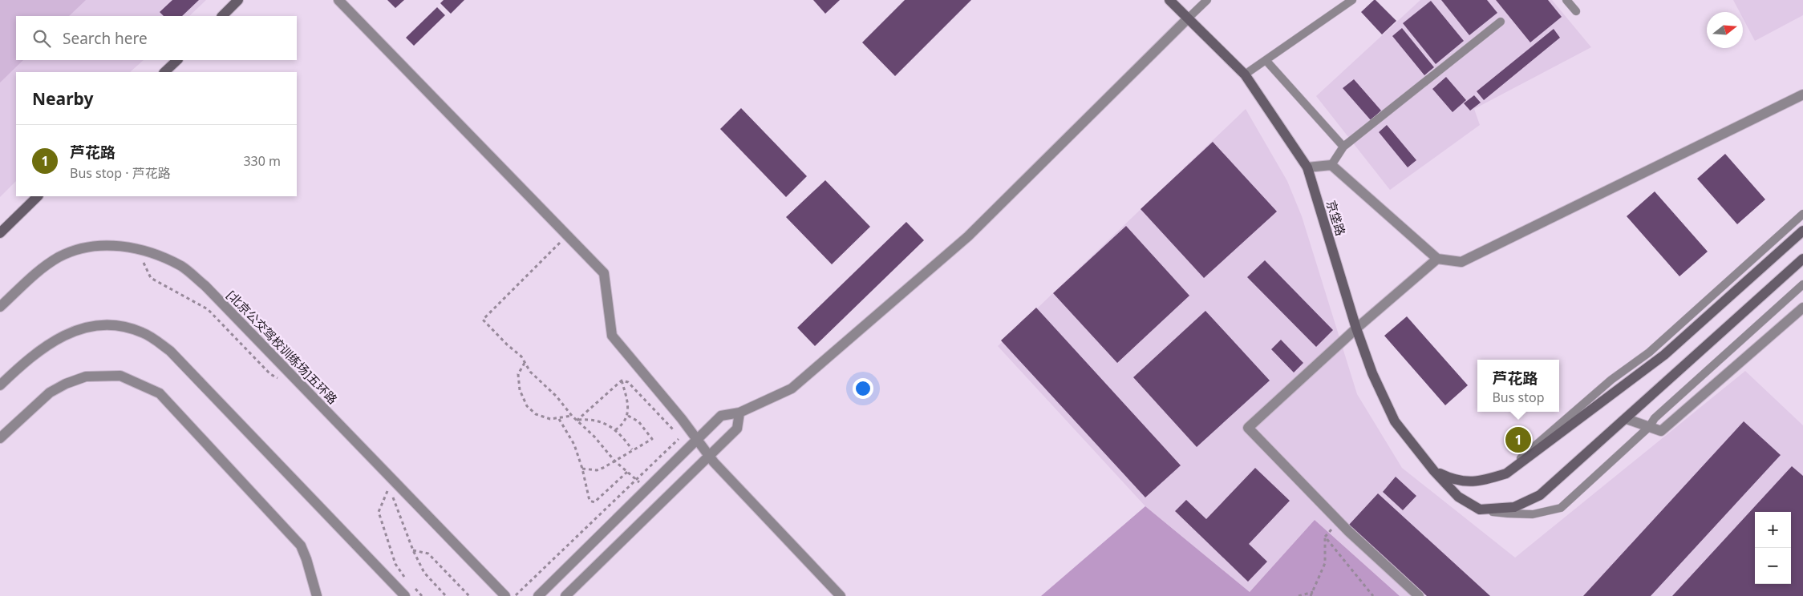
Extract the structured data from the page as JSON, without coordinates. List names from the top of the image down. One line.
{"streets":{"main road":["京垡路"],"street":["[北京公交驾校训练场]五环路"]},"north":"right","page":{"search":"Search here","heading":"Nearby","list":[{"mark":"1","name":"芦花路","note":"Bus stop · 芦花路","value":"330 m"}],"popup":["芦花路","Bus stop"],"pins":"1","map_buttons":["+","−"]}}
